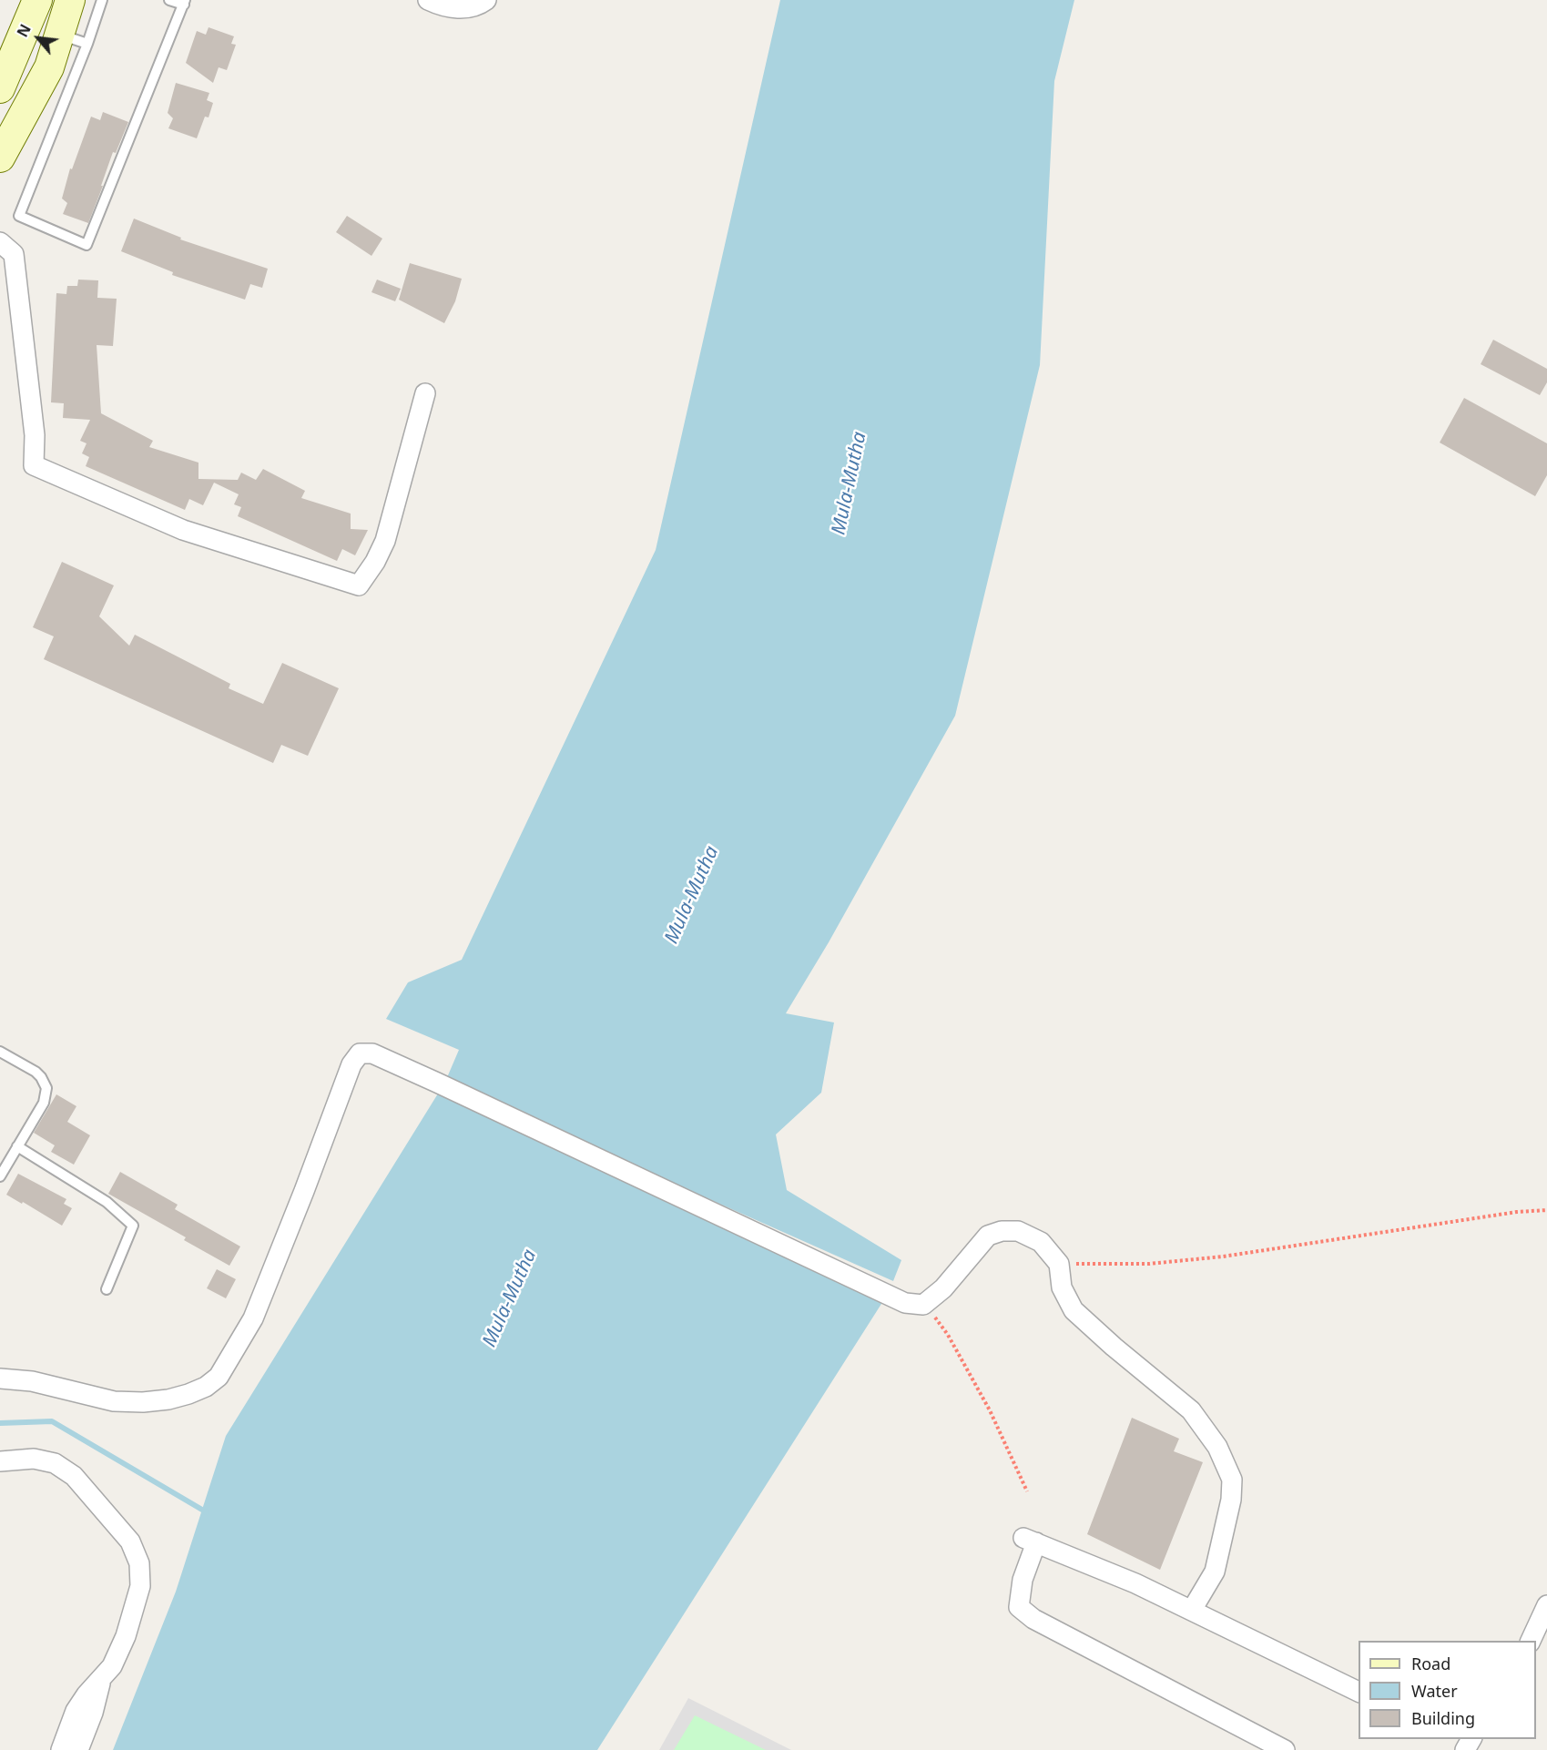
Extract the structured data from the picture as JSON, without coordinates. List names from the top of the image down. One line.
{"water":["Mula-Mutha"],"legend":["Road","Water","Building"],"north":"top left"}
